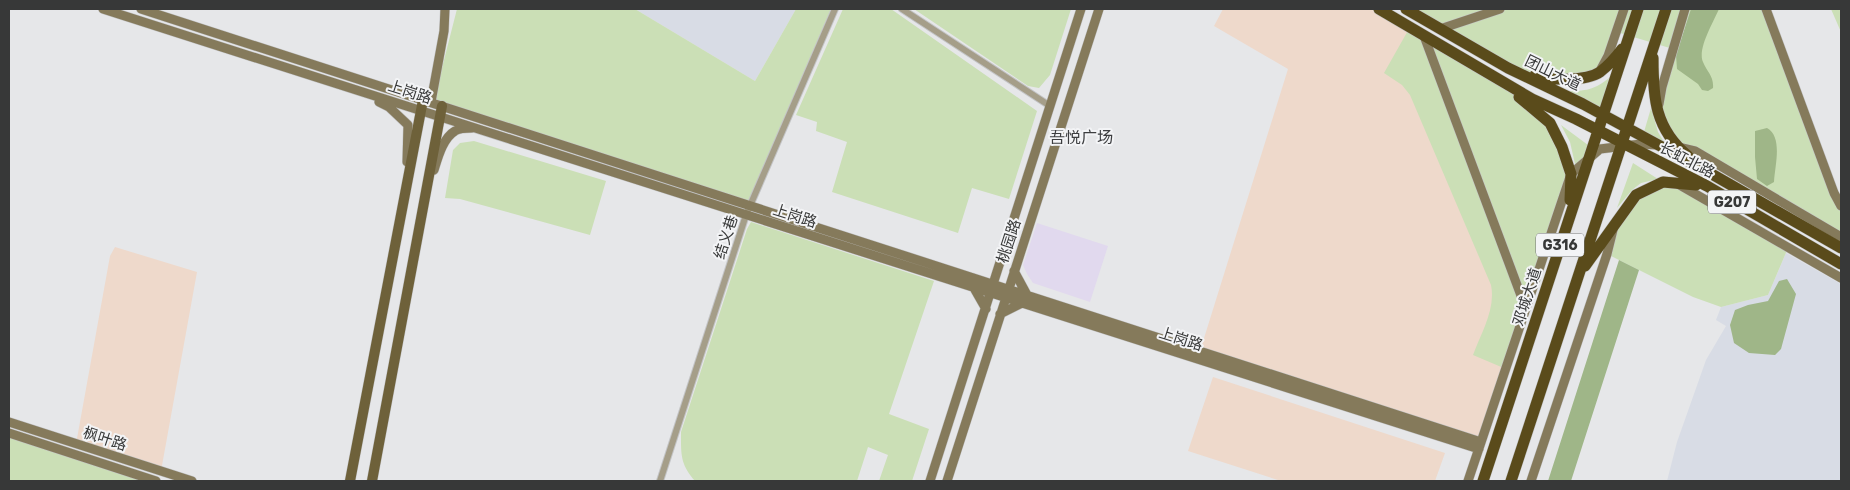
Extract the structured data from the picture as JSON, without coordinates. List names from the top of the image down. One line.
{"streets":{"highway":["团山大道","长虹北路","G207","G316","邓城大道"],"street":["上岗路","结义巷","桃园路","枫叶路"]},"crossings":[["团山大道","长虹北路"],["团山大道","G316"],["团山大道","邓城大道"],["上岗路","结义巷"],["上岗路","桃园路"],["长虹北路","G316"]],"districts":["吾悦广场"]}
